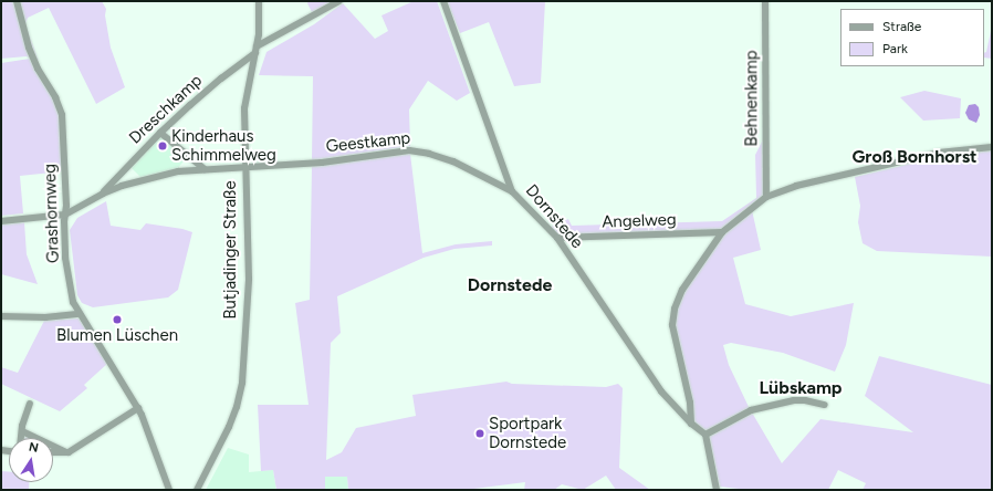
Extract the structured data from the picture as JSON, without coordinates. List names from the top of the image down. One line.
{"streets":{"street":["Behnenkamp","Dreschkamp","Geestkamp","Grashornweg","Dornstede","Angelweg","Butjadinger Straße"]},"crossings":[["Dreschkamp","Geestkamp"],["Dreschkamp","Butjadinger Straße"],["Geestkamp","Dornstede"],["Geestkamp","Butjadinger Straße"],["Dornstede","Angelweg"]],"districts":["Groß Bornhorst","Dornstede","Lübskamp"],"places":["Kinderhaus Schimmelweg","Blumen Lüschen","Sportpark Dornstede"],"legend":["Straße","Park"],"north":"top"}
